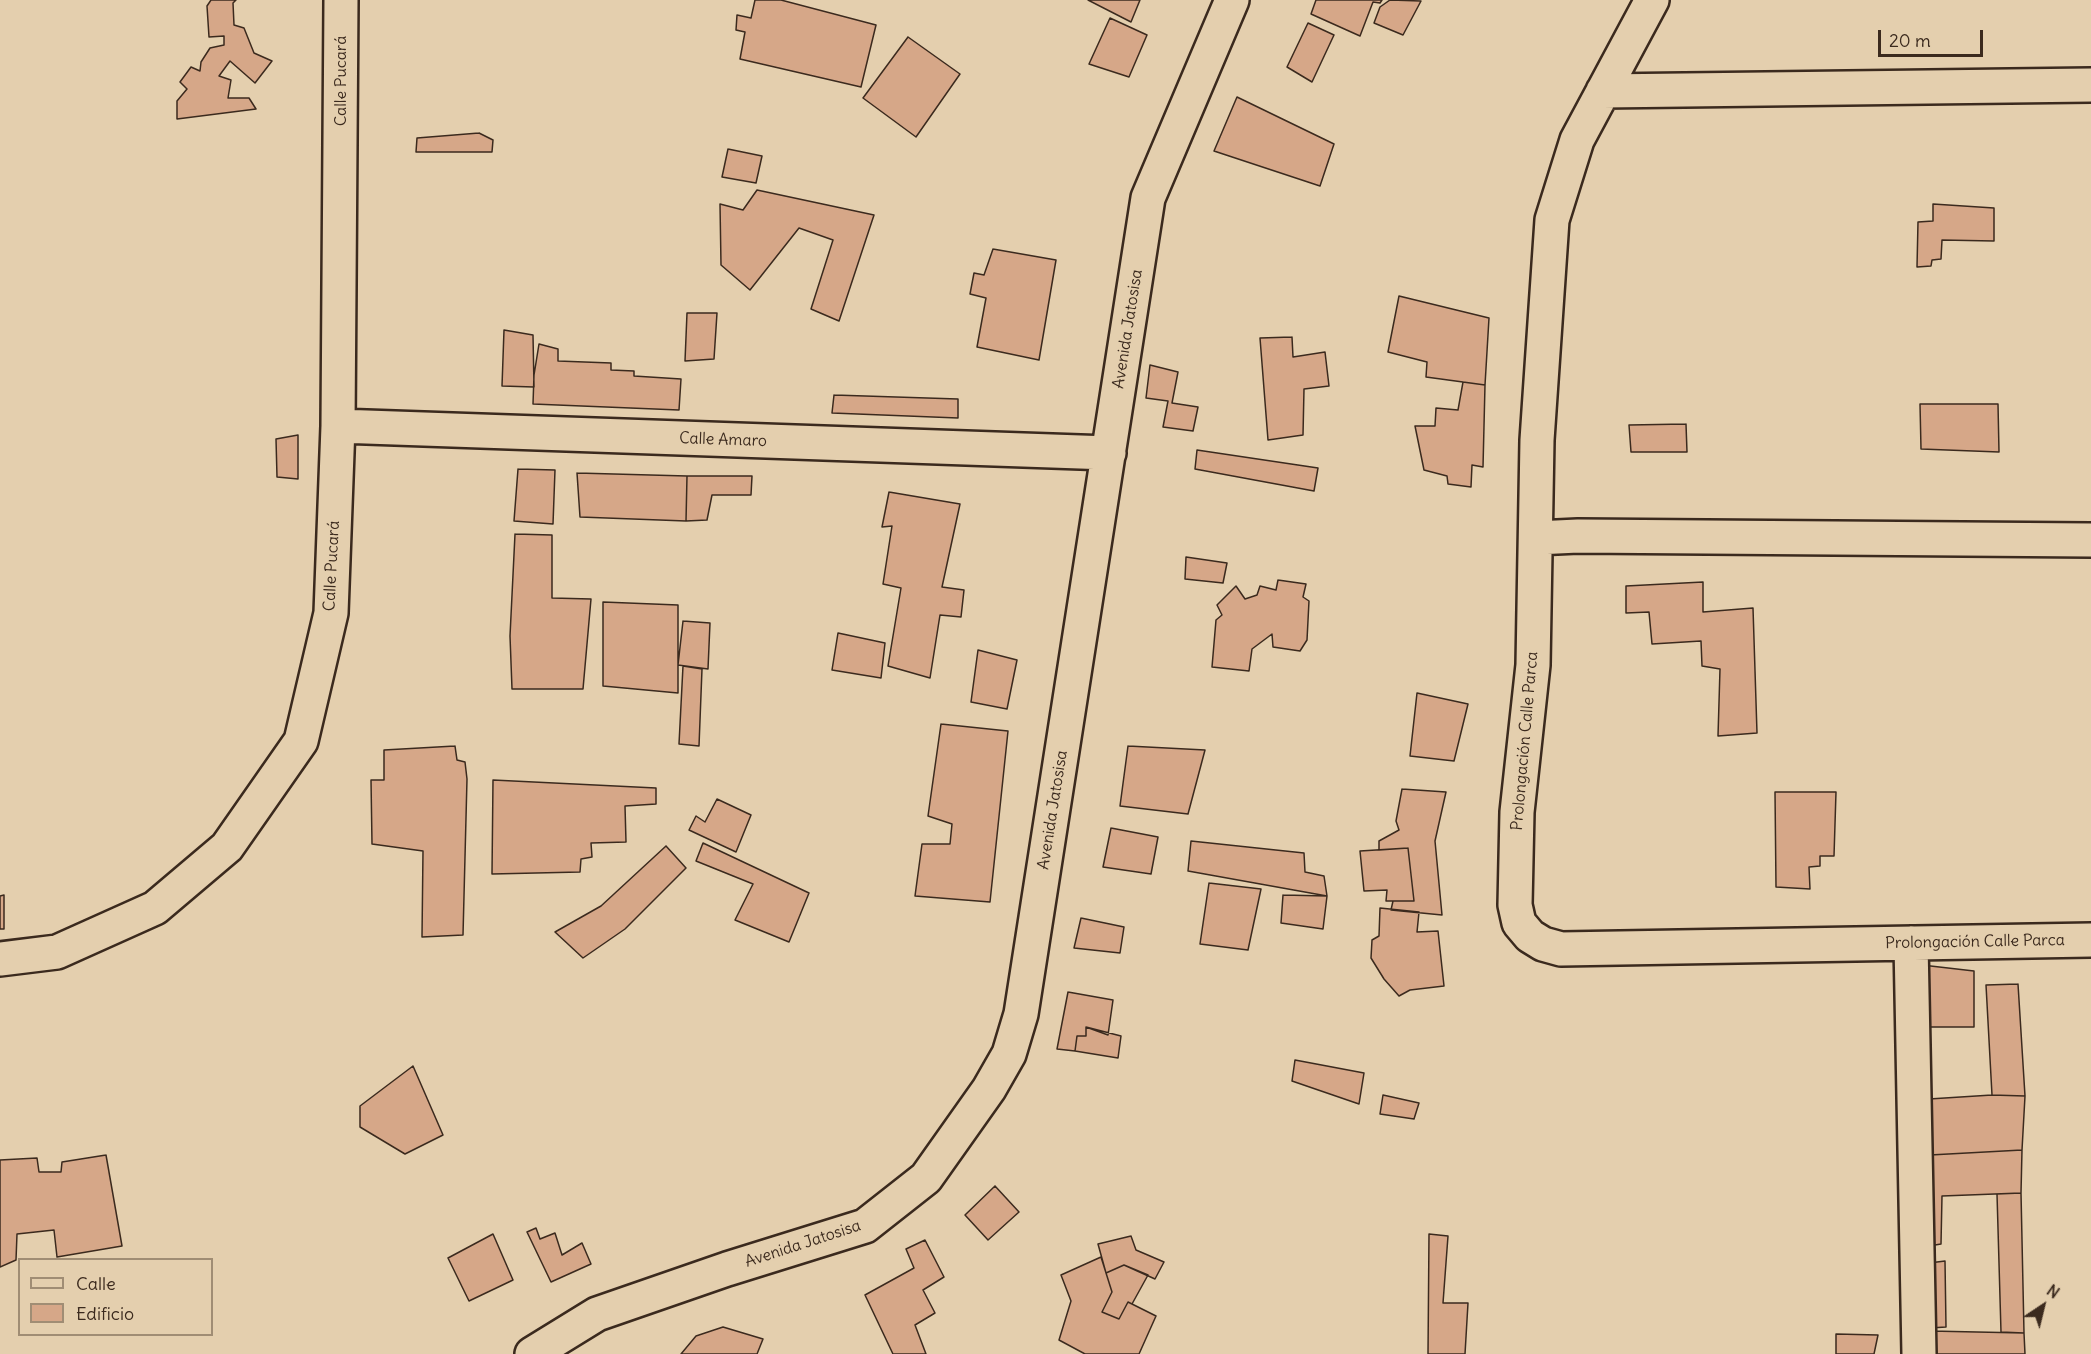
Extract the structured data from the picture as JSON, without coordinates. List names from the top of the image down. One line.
{"streets":{"street":["Calle Pucará","Avenida Jatosisa","Calle Amaro","Prolongación Calle Parca"]},"crossings":[["Calle Pucará","Calle Amaro"],["Avenida Jatosisa","Calle Amaro"]],"legend":["Calle","Edificio"],"scale_bar":"20 m","north":"top right"}
